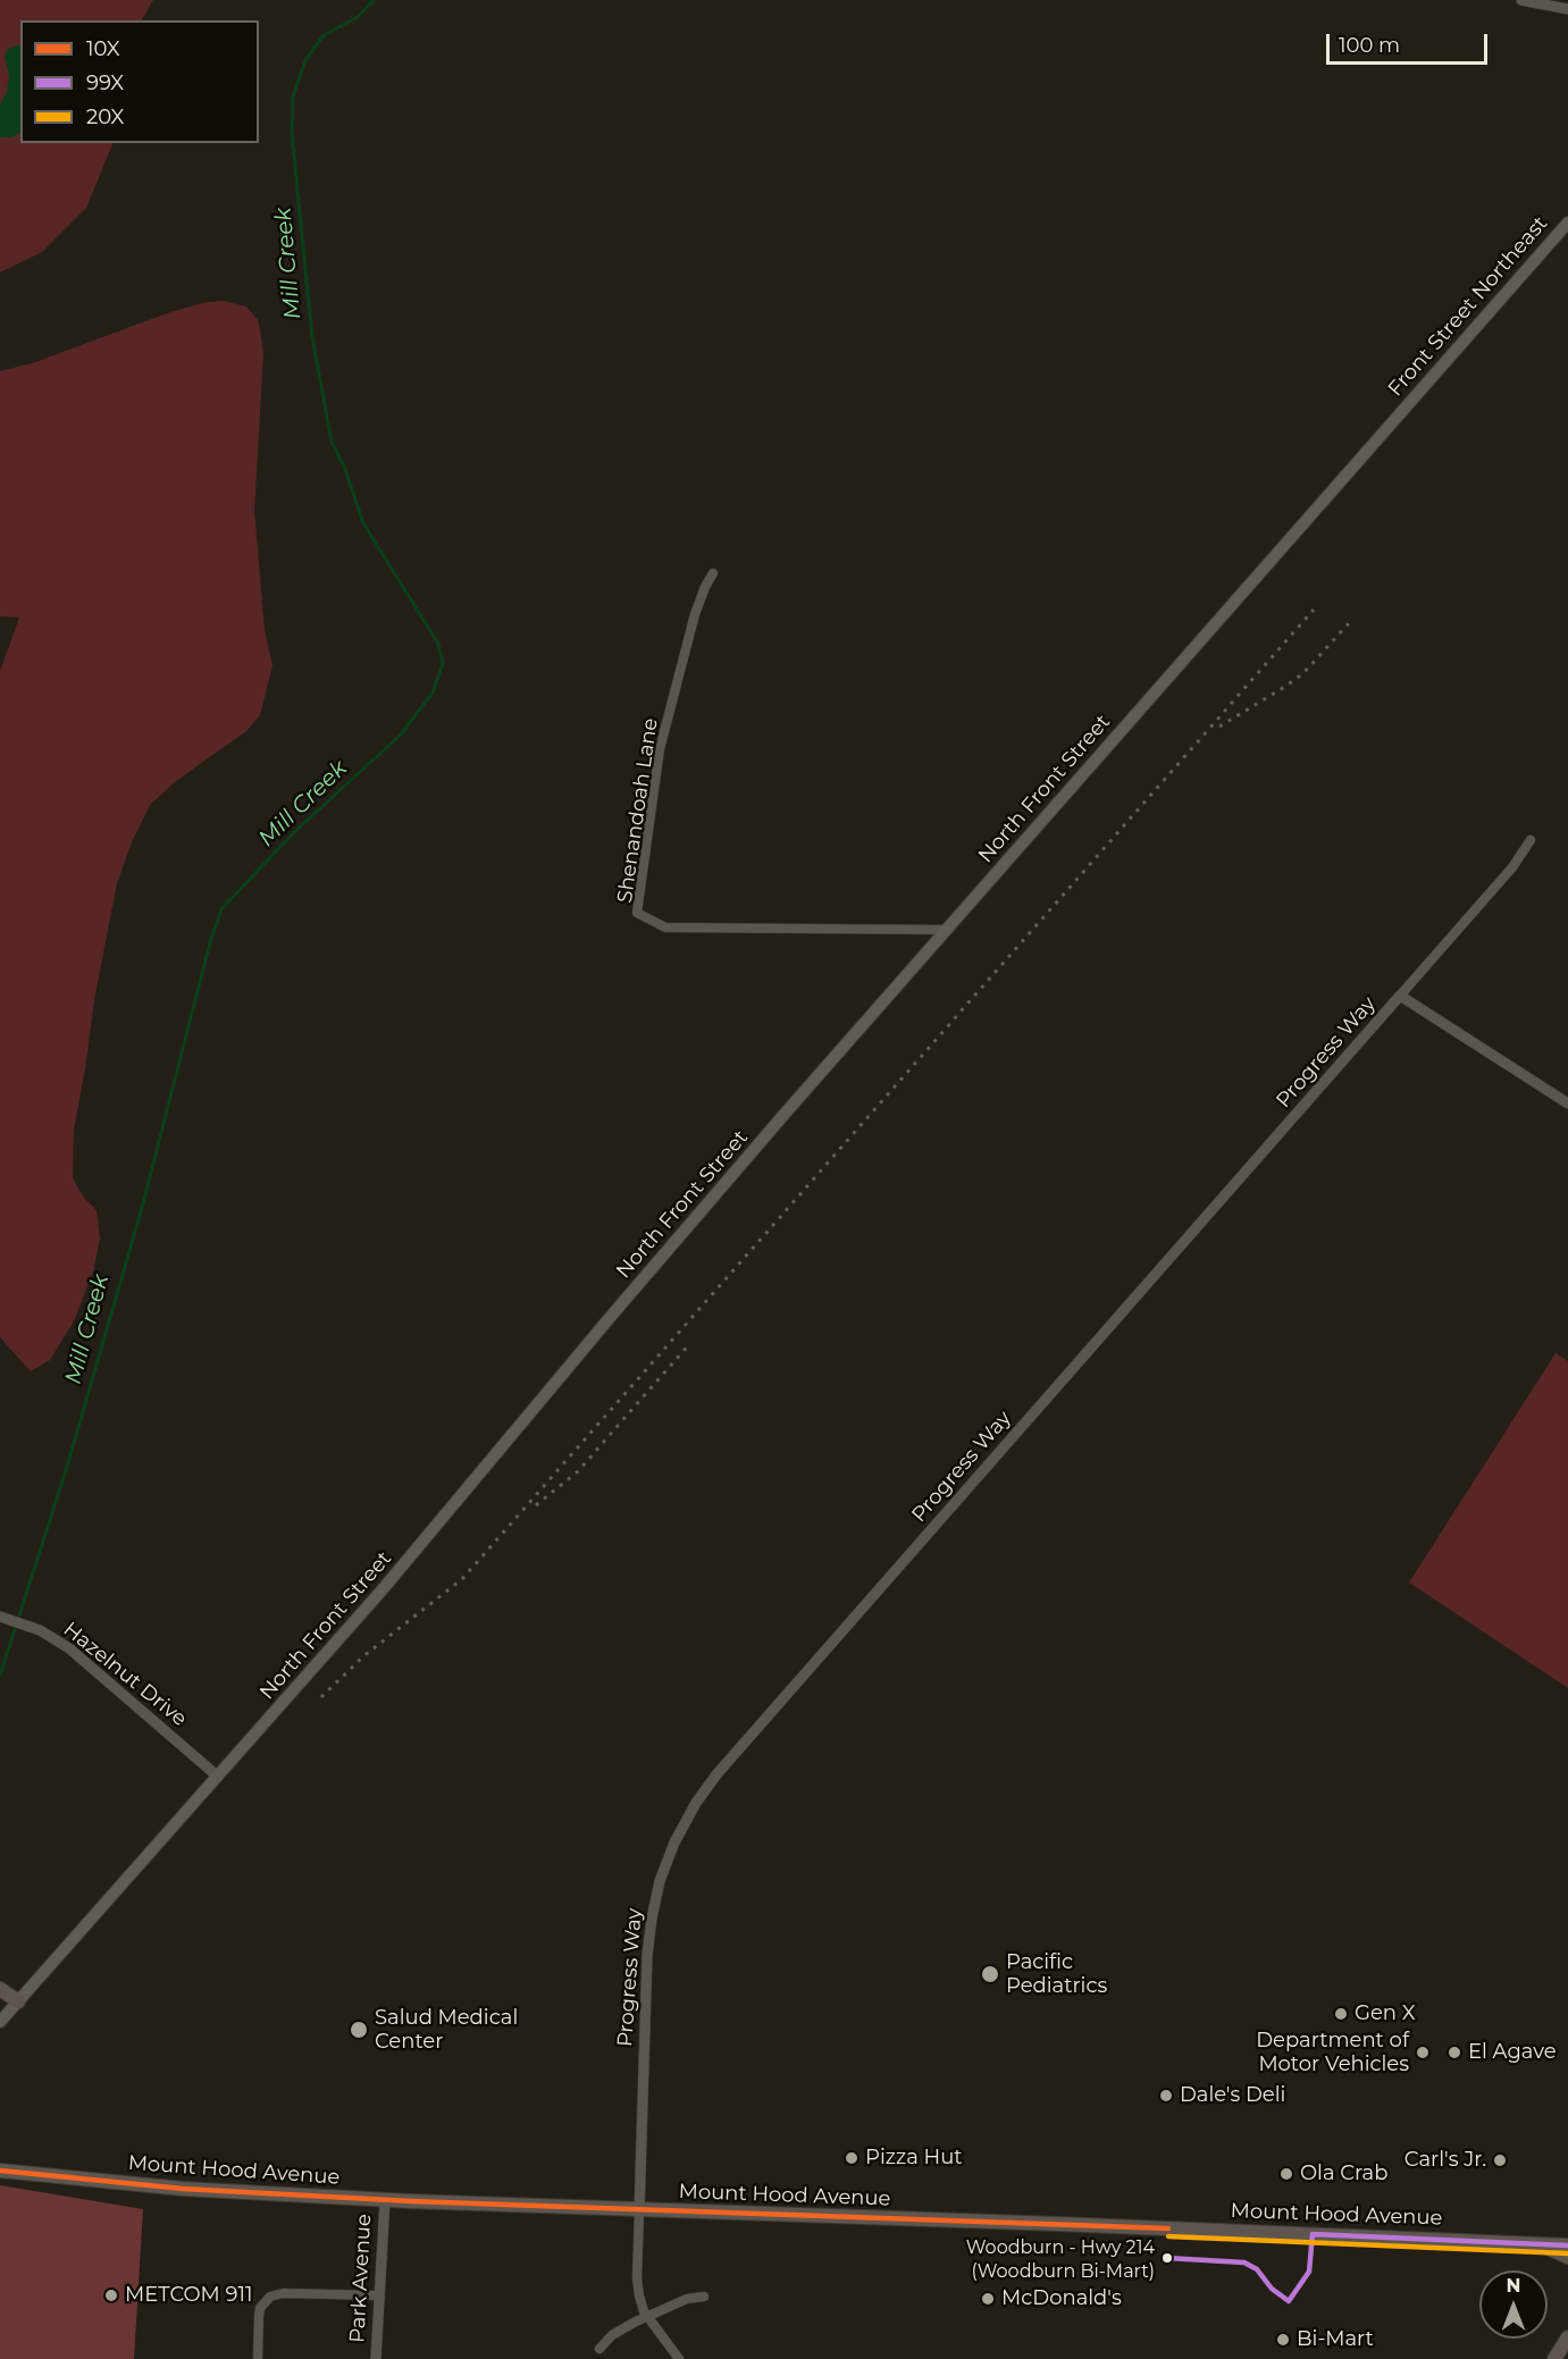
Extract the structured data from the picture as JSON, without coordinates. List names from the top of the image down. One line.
{"streets":{"main road":["Front Street Northeast","North Front Street","Mount Hood Avenue"],"street":["Shenandoah Lane","Progress Way","Hazelnut Drive","Park Avenue"]},"crossings":[["Front Street Northeast","North Front Street"],["North Front Street","Shenandoah Lane"],["North Front Street","Hazelnut Drive"],["Progress Way","Mount Hood Avenue"],["Mount Hood Avenue","Park Avenue"]],"water":["Mill Creek"],"places":["Pacific Pediatrics","Gen X","Salud Medical Center","Department of Motor Vehicles","El Agave","Dale's Deli","Pizza Hut","Carl's Jr.","Ola Crab","Woodburn - Hwy 214 (Woodburn Bi-Mart)","METCOM 911","McDonald's","Bi-Mart"],"lines":["transit line 10X","transit line 99X","transit line 20X"],"legend":["10X","99X","20X"],"scale_bar":"100 m","north":"top"}
